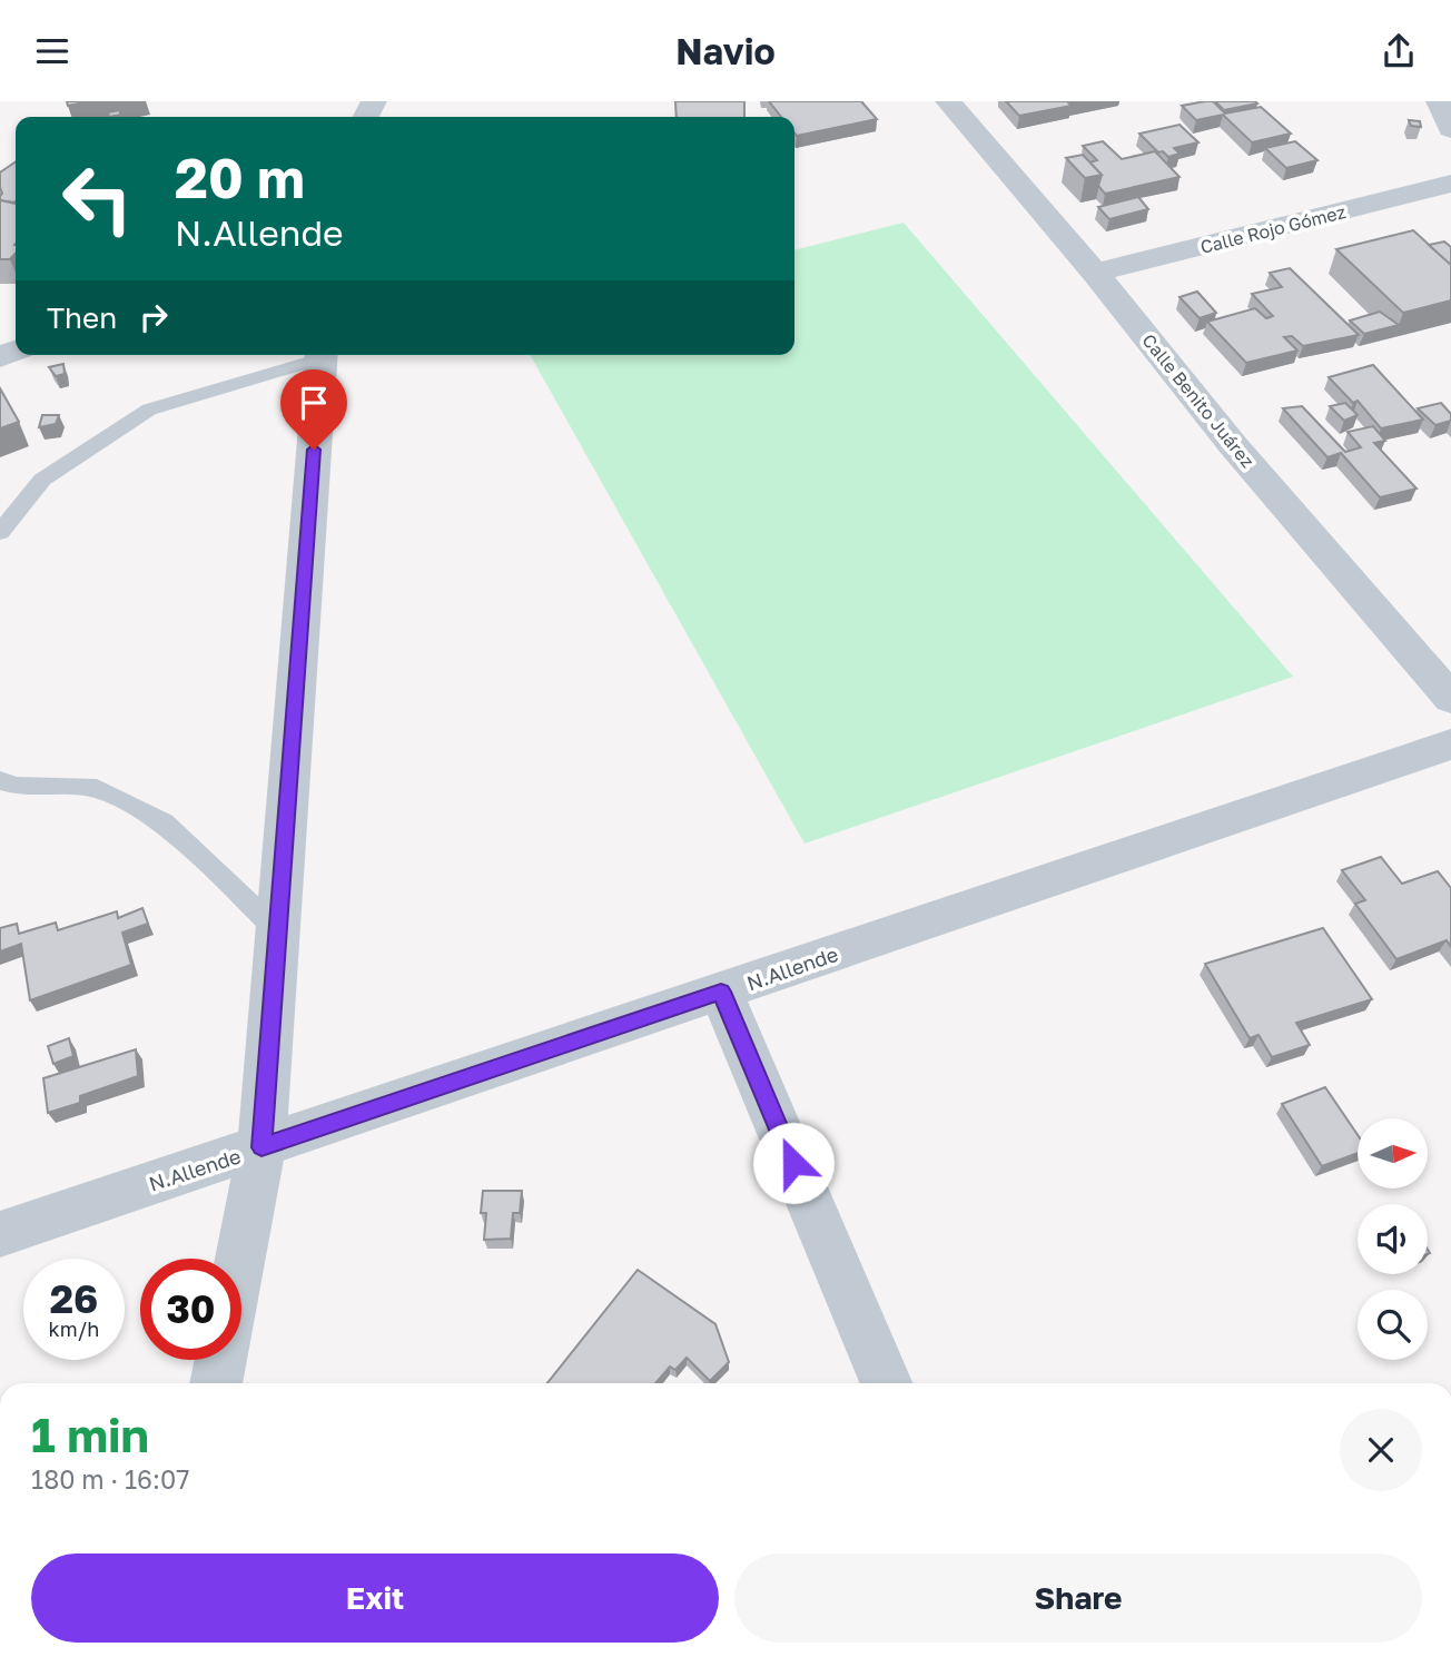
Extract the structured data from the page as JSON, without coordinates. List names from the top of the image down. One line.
{"streets":{"street":["Calle Rojo Gómez","Calle Benito Juárez","N.Allende"]},"crossings":[["Calle Rojo Gómez","Calle Benito Juárez"]],"north":"right","page":{"header":"Navio","turn":["20 m","N.Allende"],"then":"Then","speed":"26 km/h","limit":"30","heading":["1 min","180 m · 16:07"],"buttons":["Exit","Share"]}}
